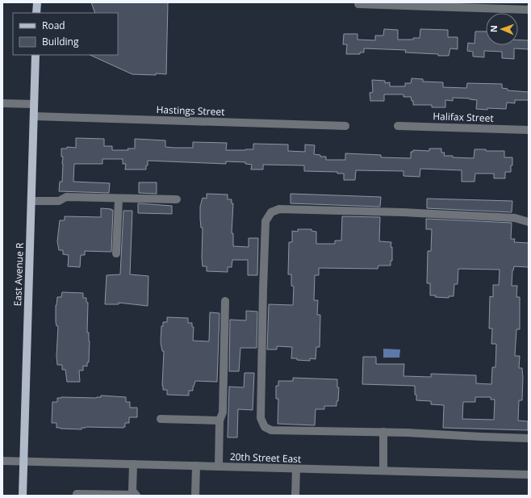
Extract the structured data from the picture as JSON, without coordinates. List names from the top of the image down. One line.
{"streets":{"main road":["East Avenue R"],"street":["Hastings Street","Halifax Street","20th Street East"]},"crossings":[["Hastings Street","East Avenue R"],["East Avenue R","20th Street East"]],"legend":["Road","Building"],"north":"left"}
